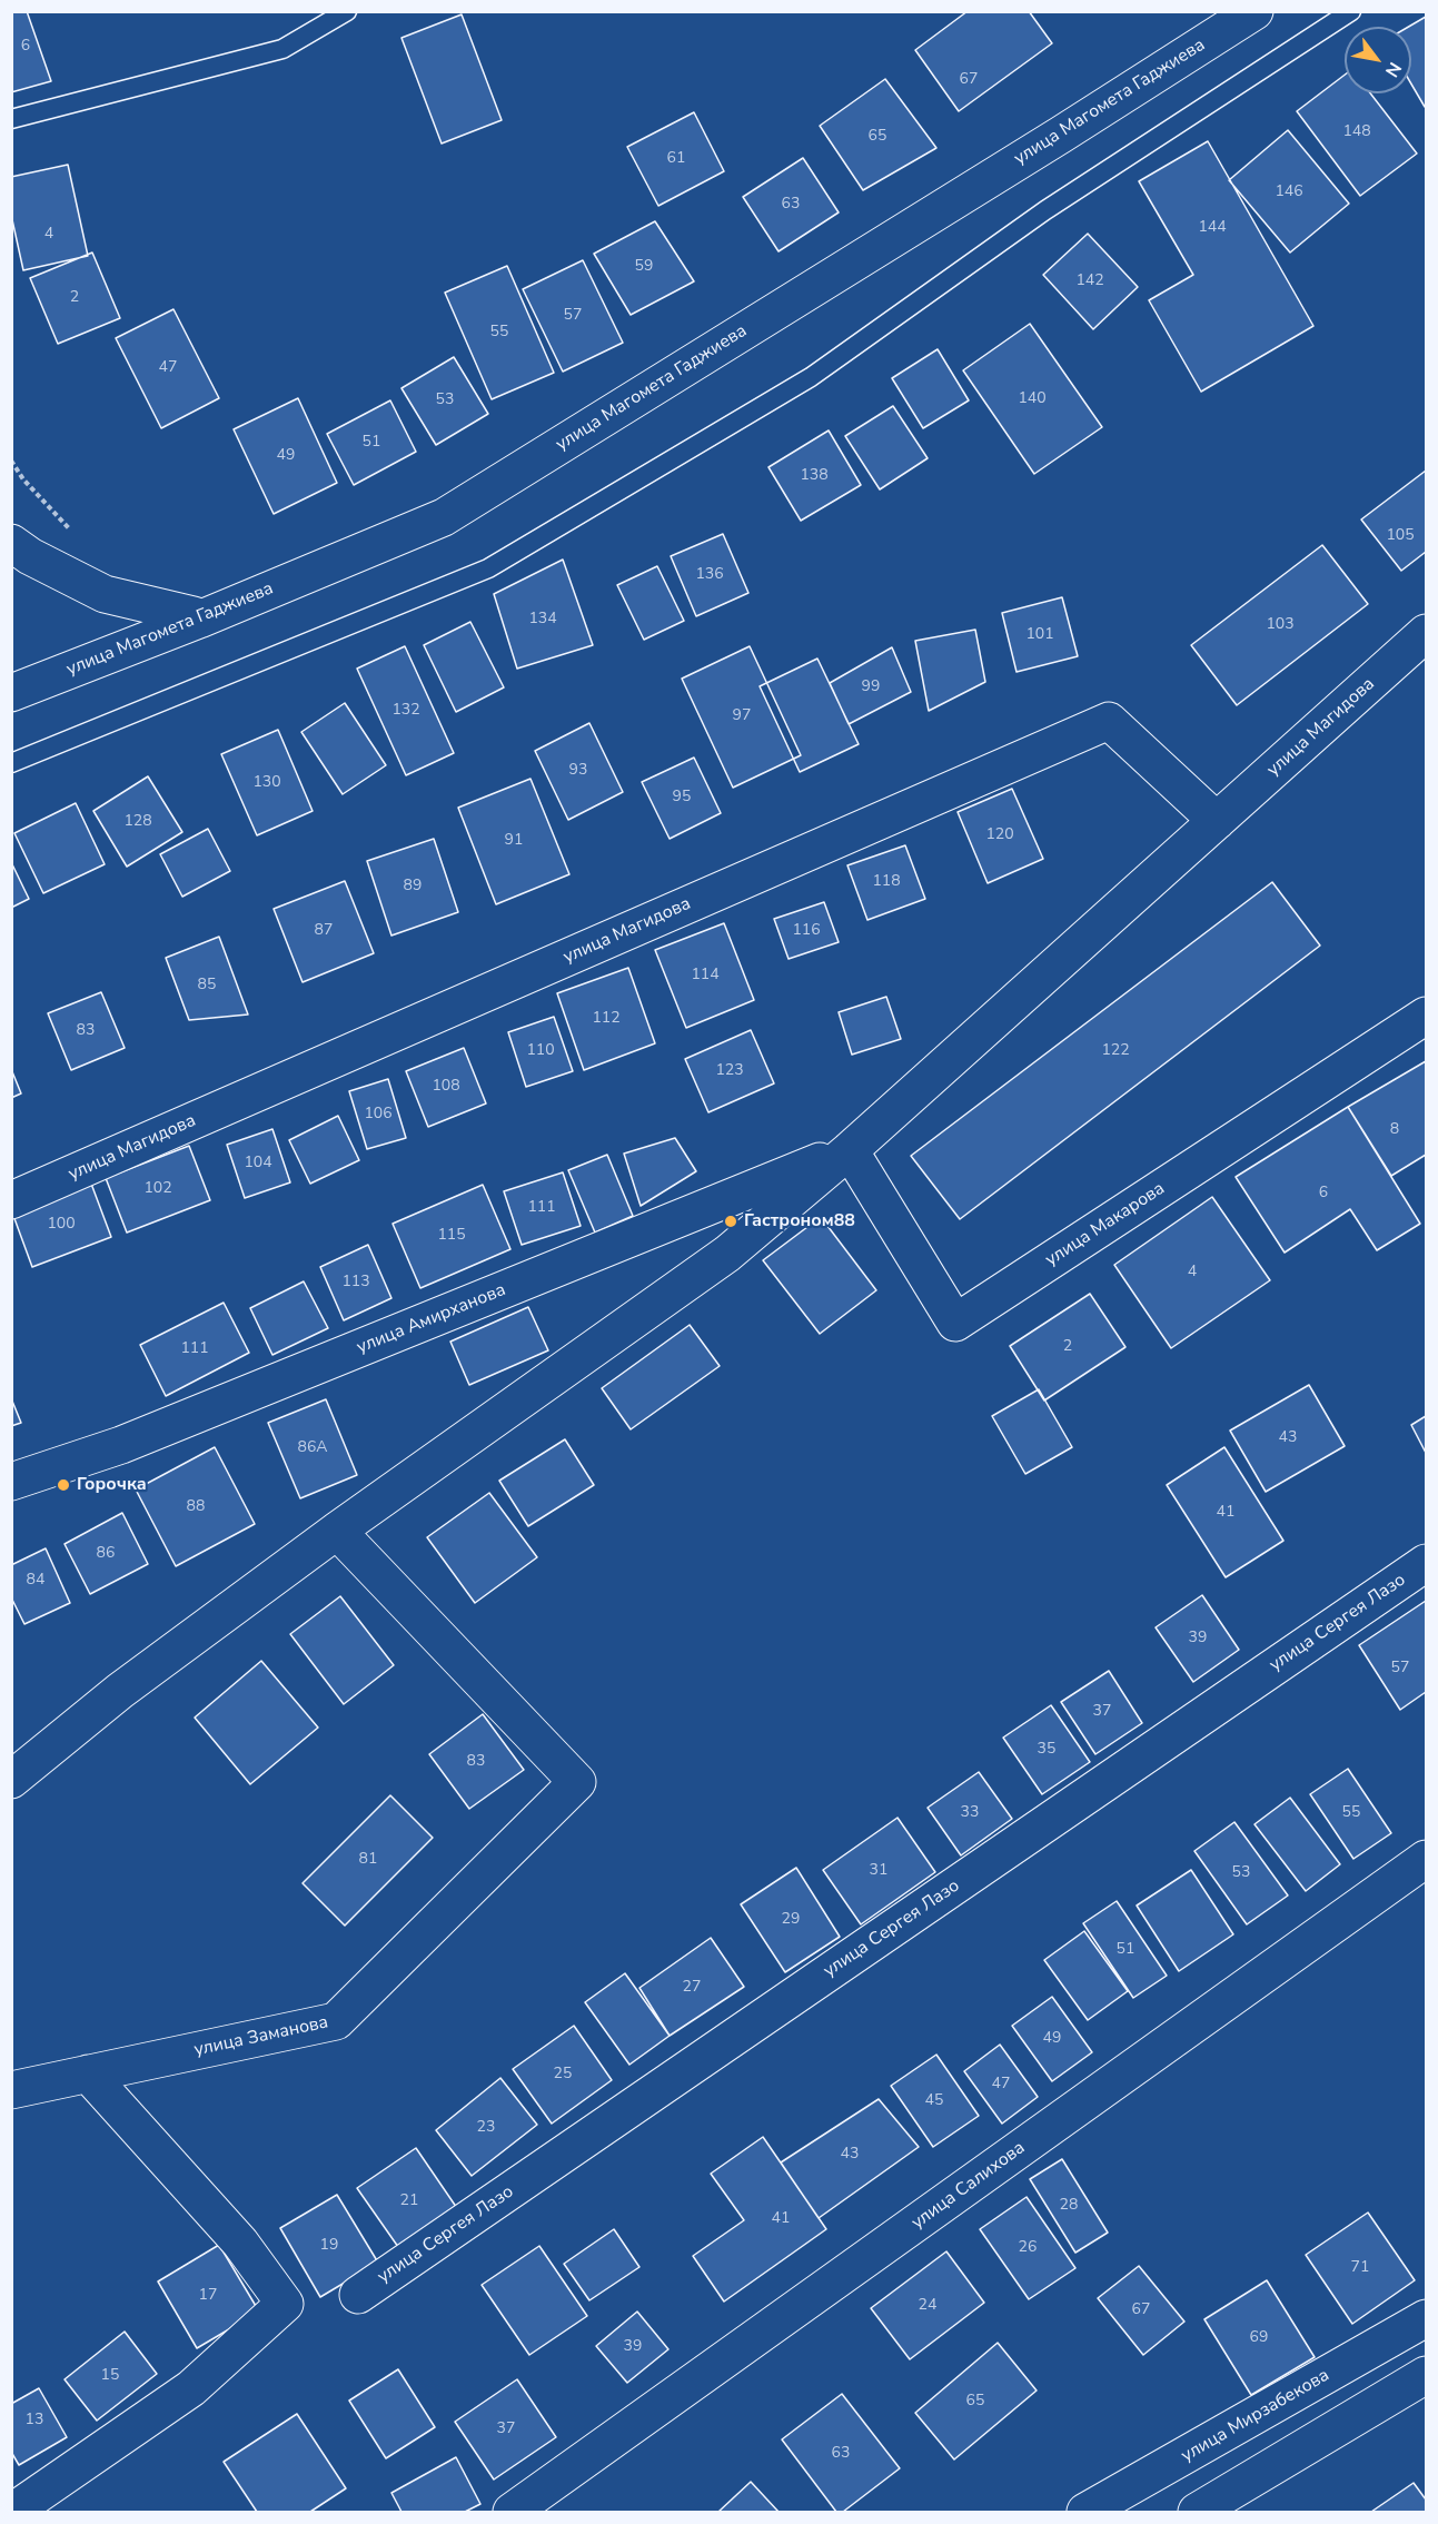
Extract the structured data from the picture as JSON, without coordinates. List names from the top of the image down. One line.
{"streets":{"street":["улица Магомета Гаджиева","улица Магидова","улица Макарова","улица Амирханова","улица Сергея Лазо","улица Заманова","улица Салихова","улица Мирзабекова"]},"crossings":[["улица Магидова","улица Макарова"],["улица Магидова","улица Амирханова"],["улица Магидова","улица Заманова"],["улица Макарова","улица Амирханова"]],"places":["Гастроном88","Горочка"],"house_numbers":["6","67","148","65","61","146","63","144","4","59","142","2","57","55","47","140","53","51","49","138","105","136","134","103","101","99","132","97","93","130","95","128","120","91","118","89","87","116","114","85","112","83","110","122","123","108","106","8","104","102","6","111","100","115","4","113","2","111","43","86А","88","41","86","84","39","57","37","35","83","33","55","81","31","53","29","51","27","49","25","47","45","23","43","21","28","41","19","26","71","17","24","67","69","39","15","65","13","37","63"],"north":"bottom right"}
